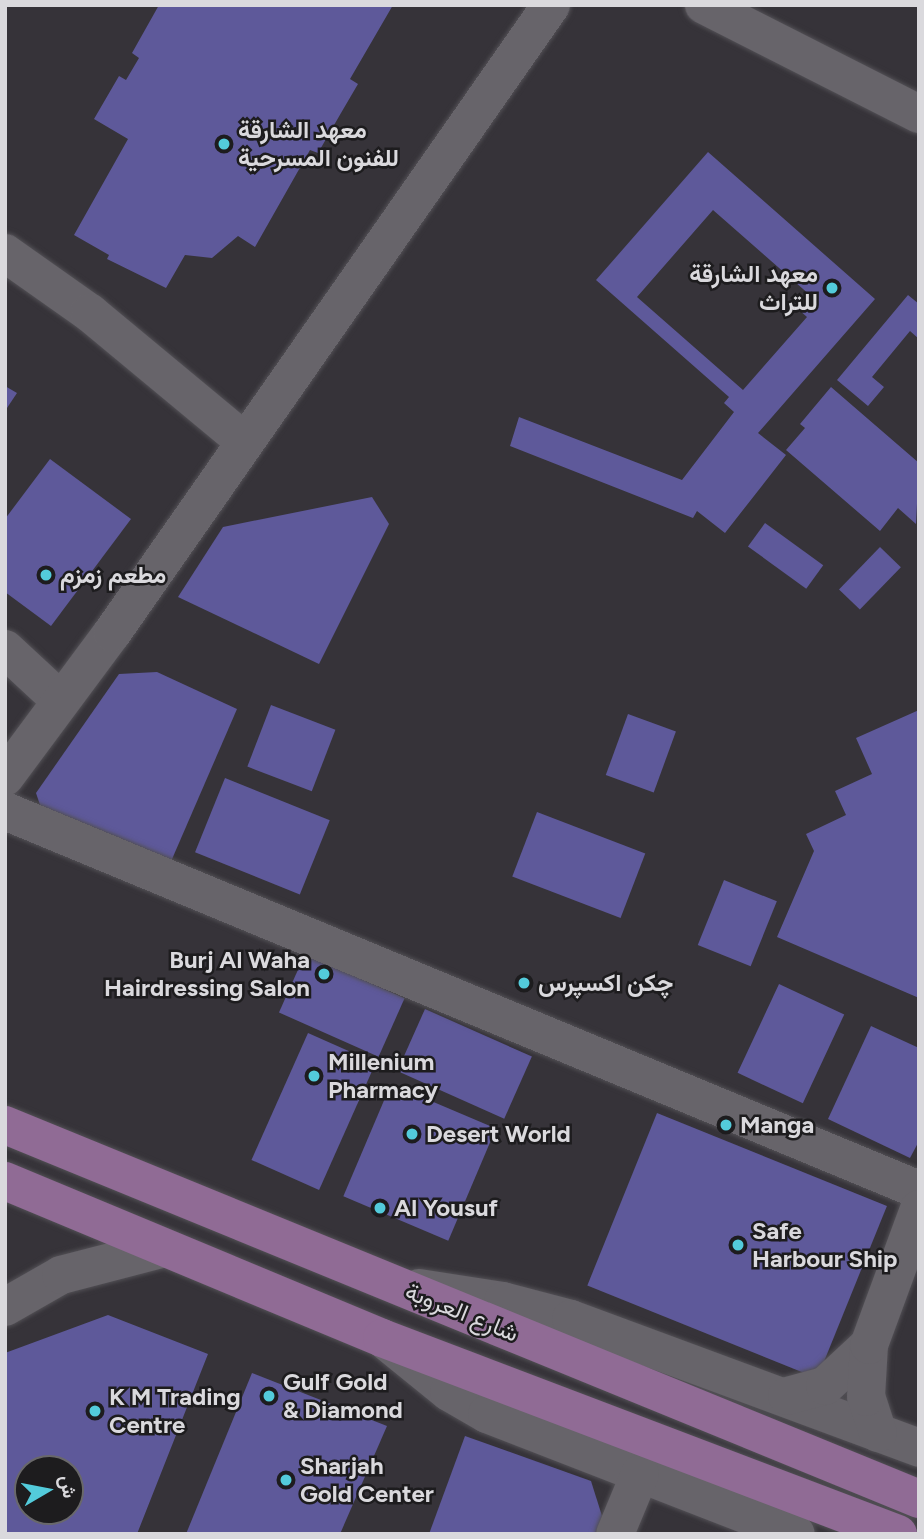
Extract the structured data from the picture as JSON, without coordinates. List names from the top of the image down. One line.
{"streets":{"main road":["شارع العروبة"]},"places":["معهد الشارقة للفنون المسرحية","معهد الشارقة للتراث","مطعم زمزم","Burj Al Waha Hairdressing Salon","چکن اکسپرس","Millenium Pharmacy","Manga","Desert World","Al Yousuf","Safe Harbour Ship","Gulf Gold & Diamond","K M Trading Centre","Sharjah Gold Center"],"north":"right"}
